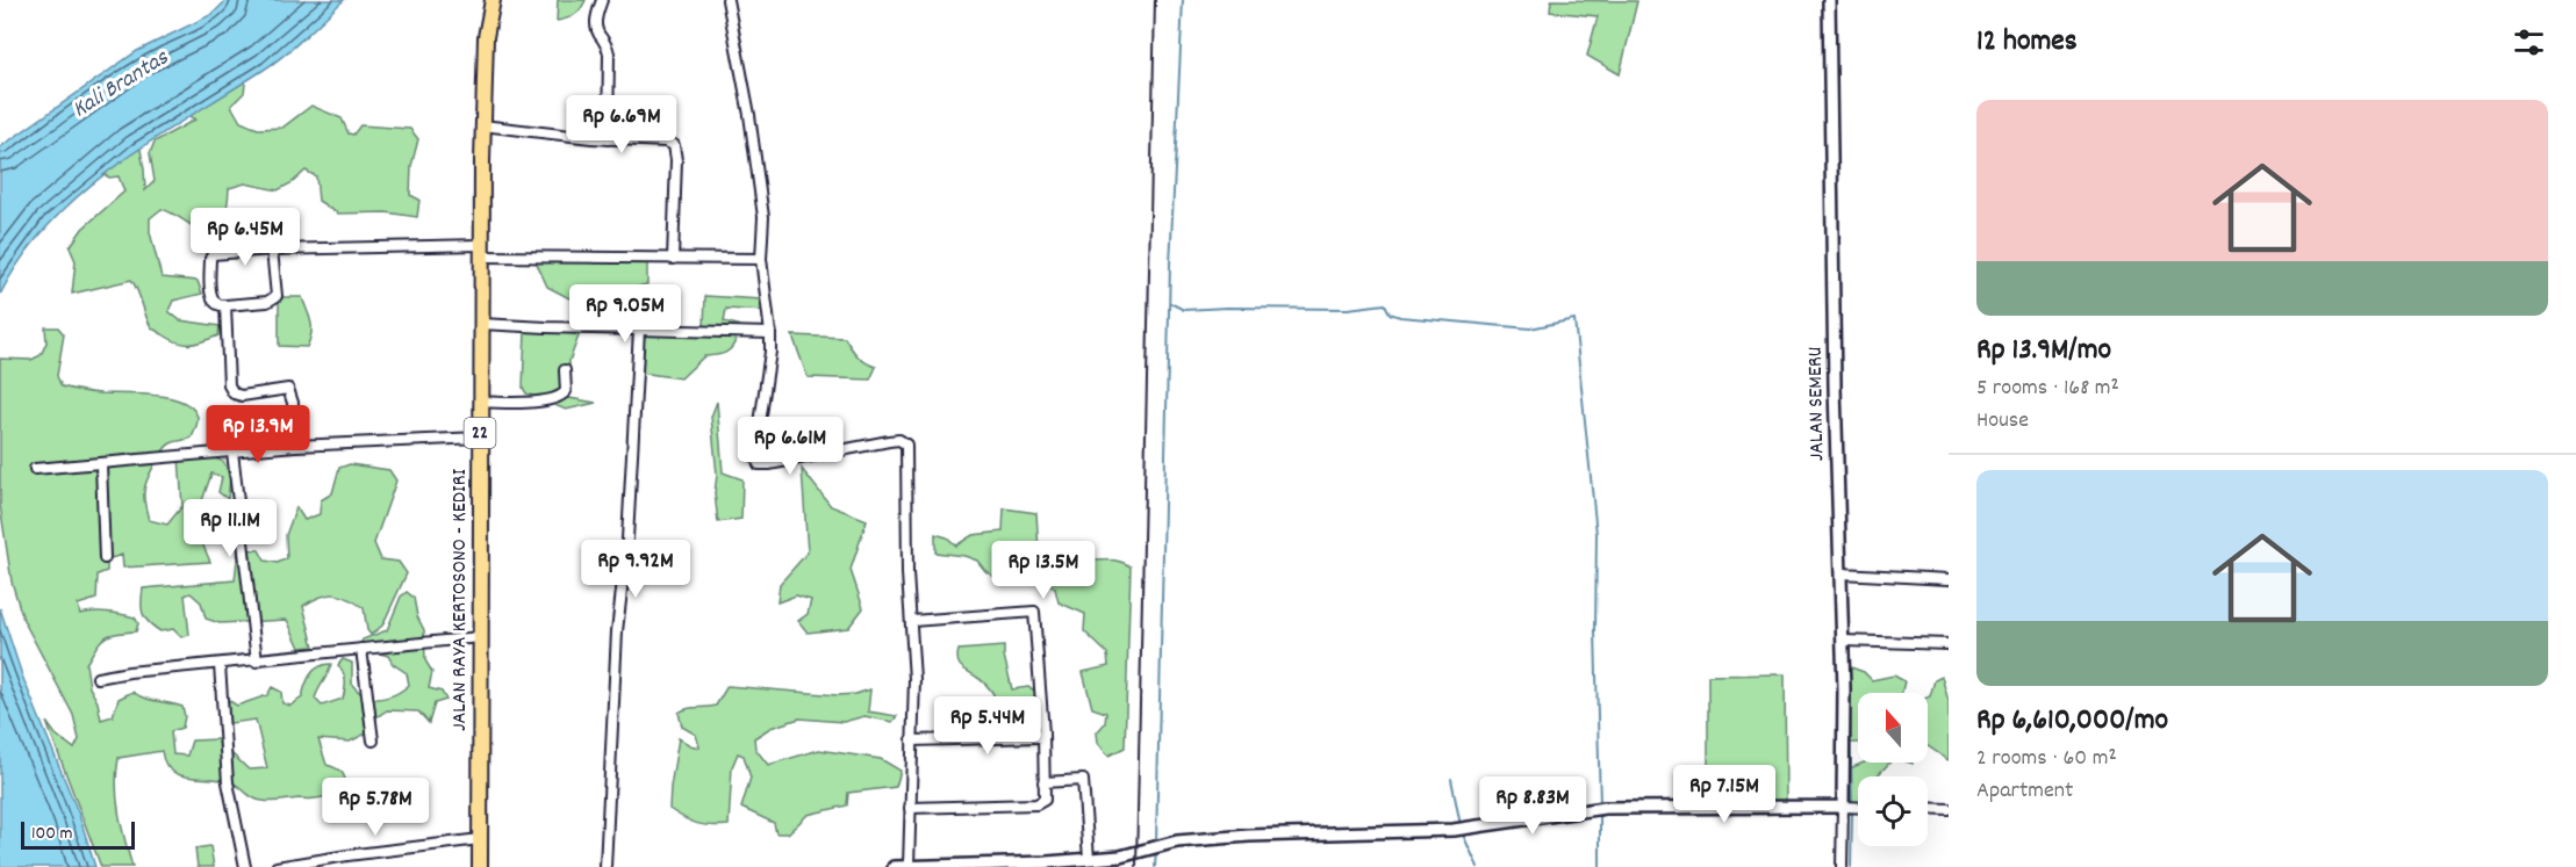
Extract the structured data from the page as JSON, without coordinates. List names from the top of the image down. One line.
{"streets":{"highway":["22","JALAN RAYA KERTOSONO - KEDIRI"],"street":["JALAN SEMERU"]},"water":["Kali Brantas"],"scale_bar":"100 m","north":"top","page":{"heading":"12 homes","list":[{"name":"Rp 13.9M/mo","note":"5 rooms · 168 m² · House"},{"name":"Rp 6,610,000/mo","note":"2 rooms · 60 m² · Apartment"}],"price":["Rp 6.69M","Rp 6.45M","Rp 9.05M","Rp 13.9M","Rp 6.61M","Rp 11.1M","Rp 9.92M","Rp 13.5M","Rp 5.44M","Rp 7.15M","Rp 8.83M","Rp 5.78M"],"scale":"100 m"}}
